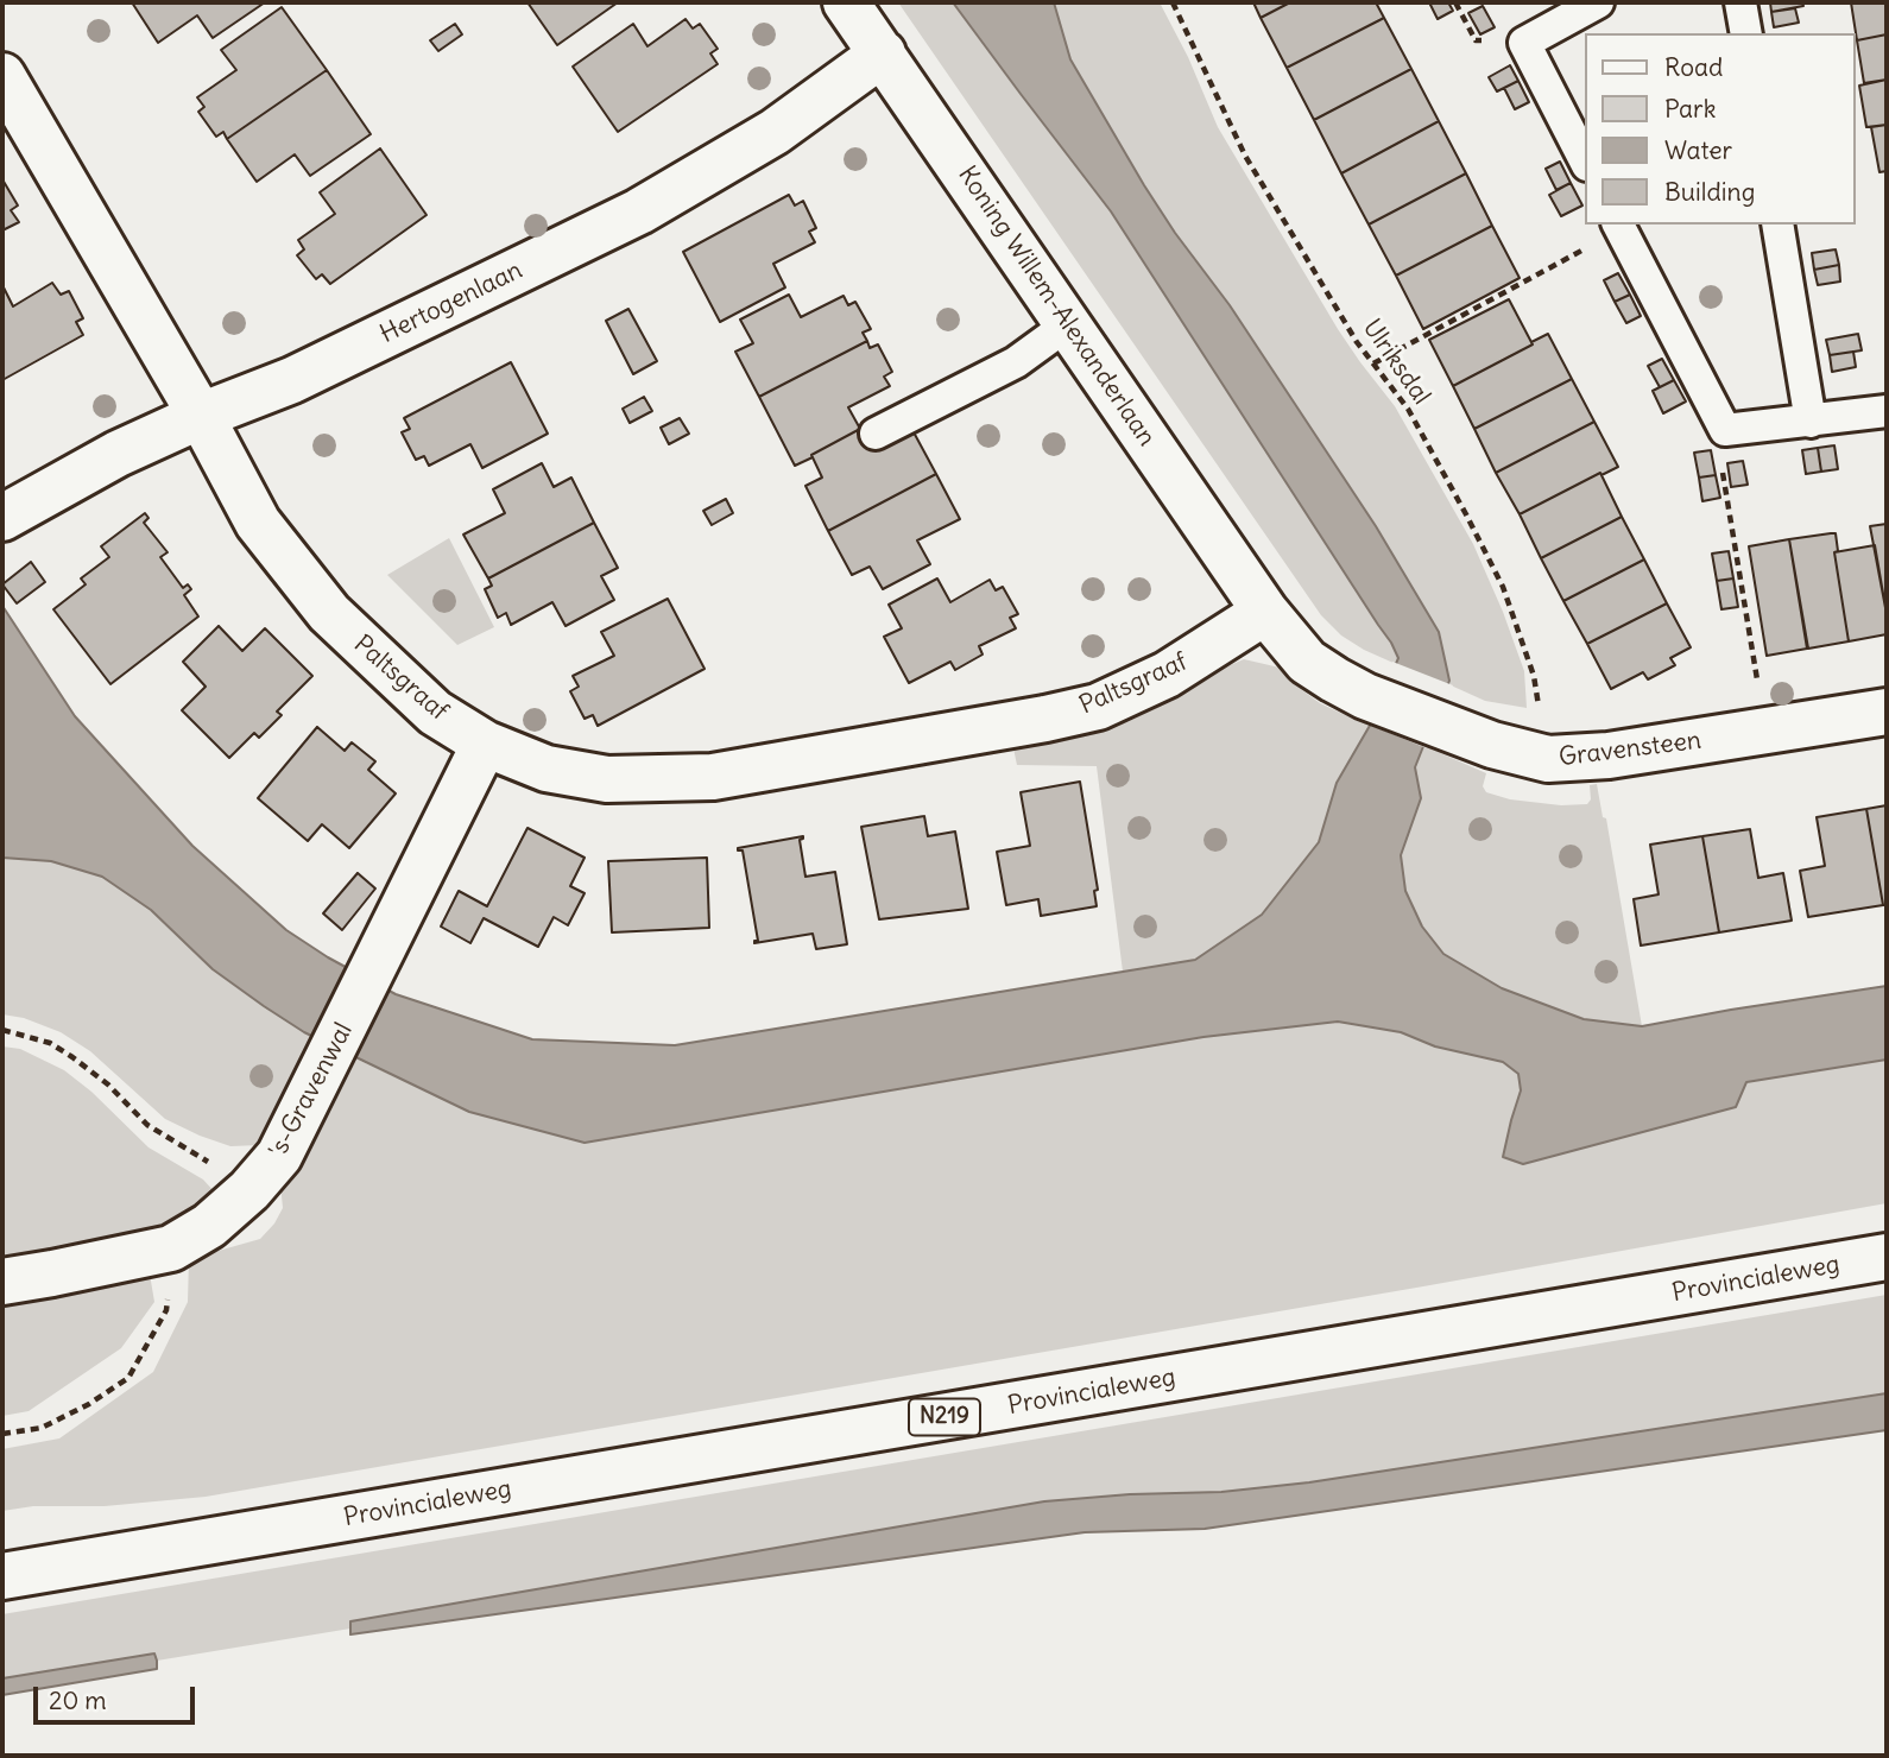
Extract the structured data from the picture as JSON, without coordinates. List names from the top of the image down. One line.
{"streets":{"street":["Hertogenlaan","Koning Willem-Alexanderlaan","Paltsgraaf","Gravensteen","'s-Gravenwal","Provincialeweg","N219"],"path":["Ulriksdal"]},"crossings":[["Hertogenlaan","Koning Willem-Alexanderlaan"],["Hertogenlaan","Paltsgraaf"],["Koning Willem-Alexanderlaan","Paltsgraaf"],["Koning Willem-Alexanderlaan","Gravensteen"],["Ulriksdal","Gravensteen"],["Paltsgraaf","Gravensteen"],["Paltsgraaf","'s-Gravenwal"]],"legend":["Road","Park","Water","Building"],"scale_bar":"20 m"}
